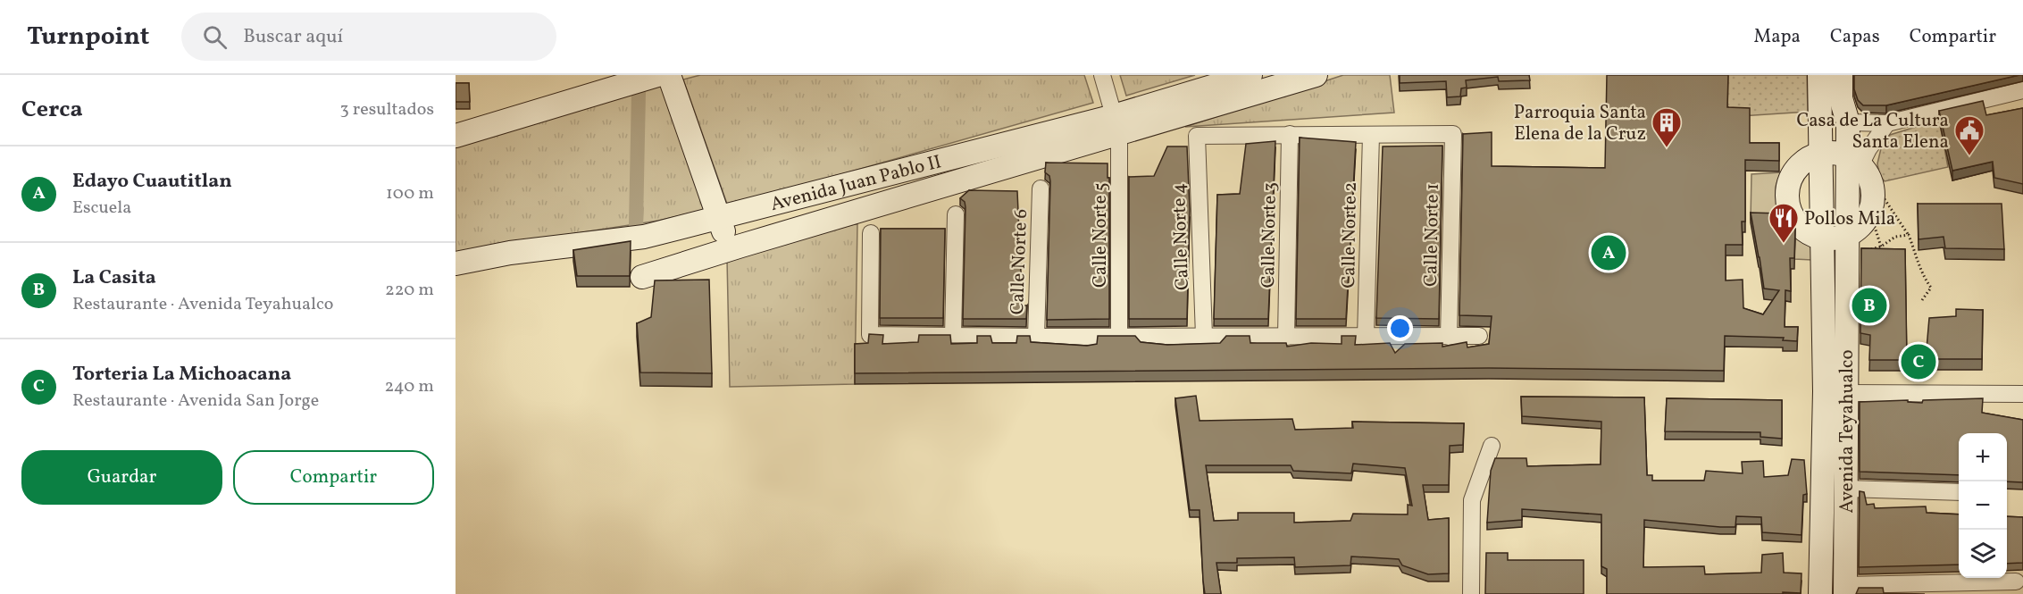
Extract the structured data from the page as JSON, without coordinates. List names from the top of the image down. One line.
{"streets":{"street":["Avenida Juan Pablo II","Calle Norte 5","Calle Norte 3","Calle Norte 2","Calle Norte 1","Calle Norte 4","Calle Norte 6","Avenida Teyahualco"]},"crossings":[["Avenida Juan Pablo II","Calle Norte 5"],["Calle Norte 3","Calle Norte 4"],["Calle Norte 2","Calle Norte 1"]],"places":{"building":["Parroquia Santa Elena de la Cruz"],"public building":["Casa de La Cultura Santa Elena"],"restaurant":["Pollos Mila"]},"page":{"header":"Turnpoint","search":"Buscar aquí","nav":["Mapa","Capas","Compartir"],"heading":["Cerca","3 resultados"],"list":[{"mark":"A","name":"Edayo Cuautitlan","note":"Escuela","value":"100 m"},{"mark":"B","name":"La Casita","note":"Restaurante · Avenida Teyahualco","value":"220 m"},{"mark":"C","name":"Torteria La Michoacana","note":"Restaurante · Avenida San Jorge","value":"240 m"}],"pins":["A","B","C"],"map_buttons":["+","−"],"buttons":["Guardar","Compartir"]}}
